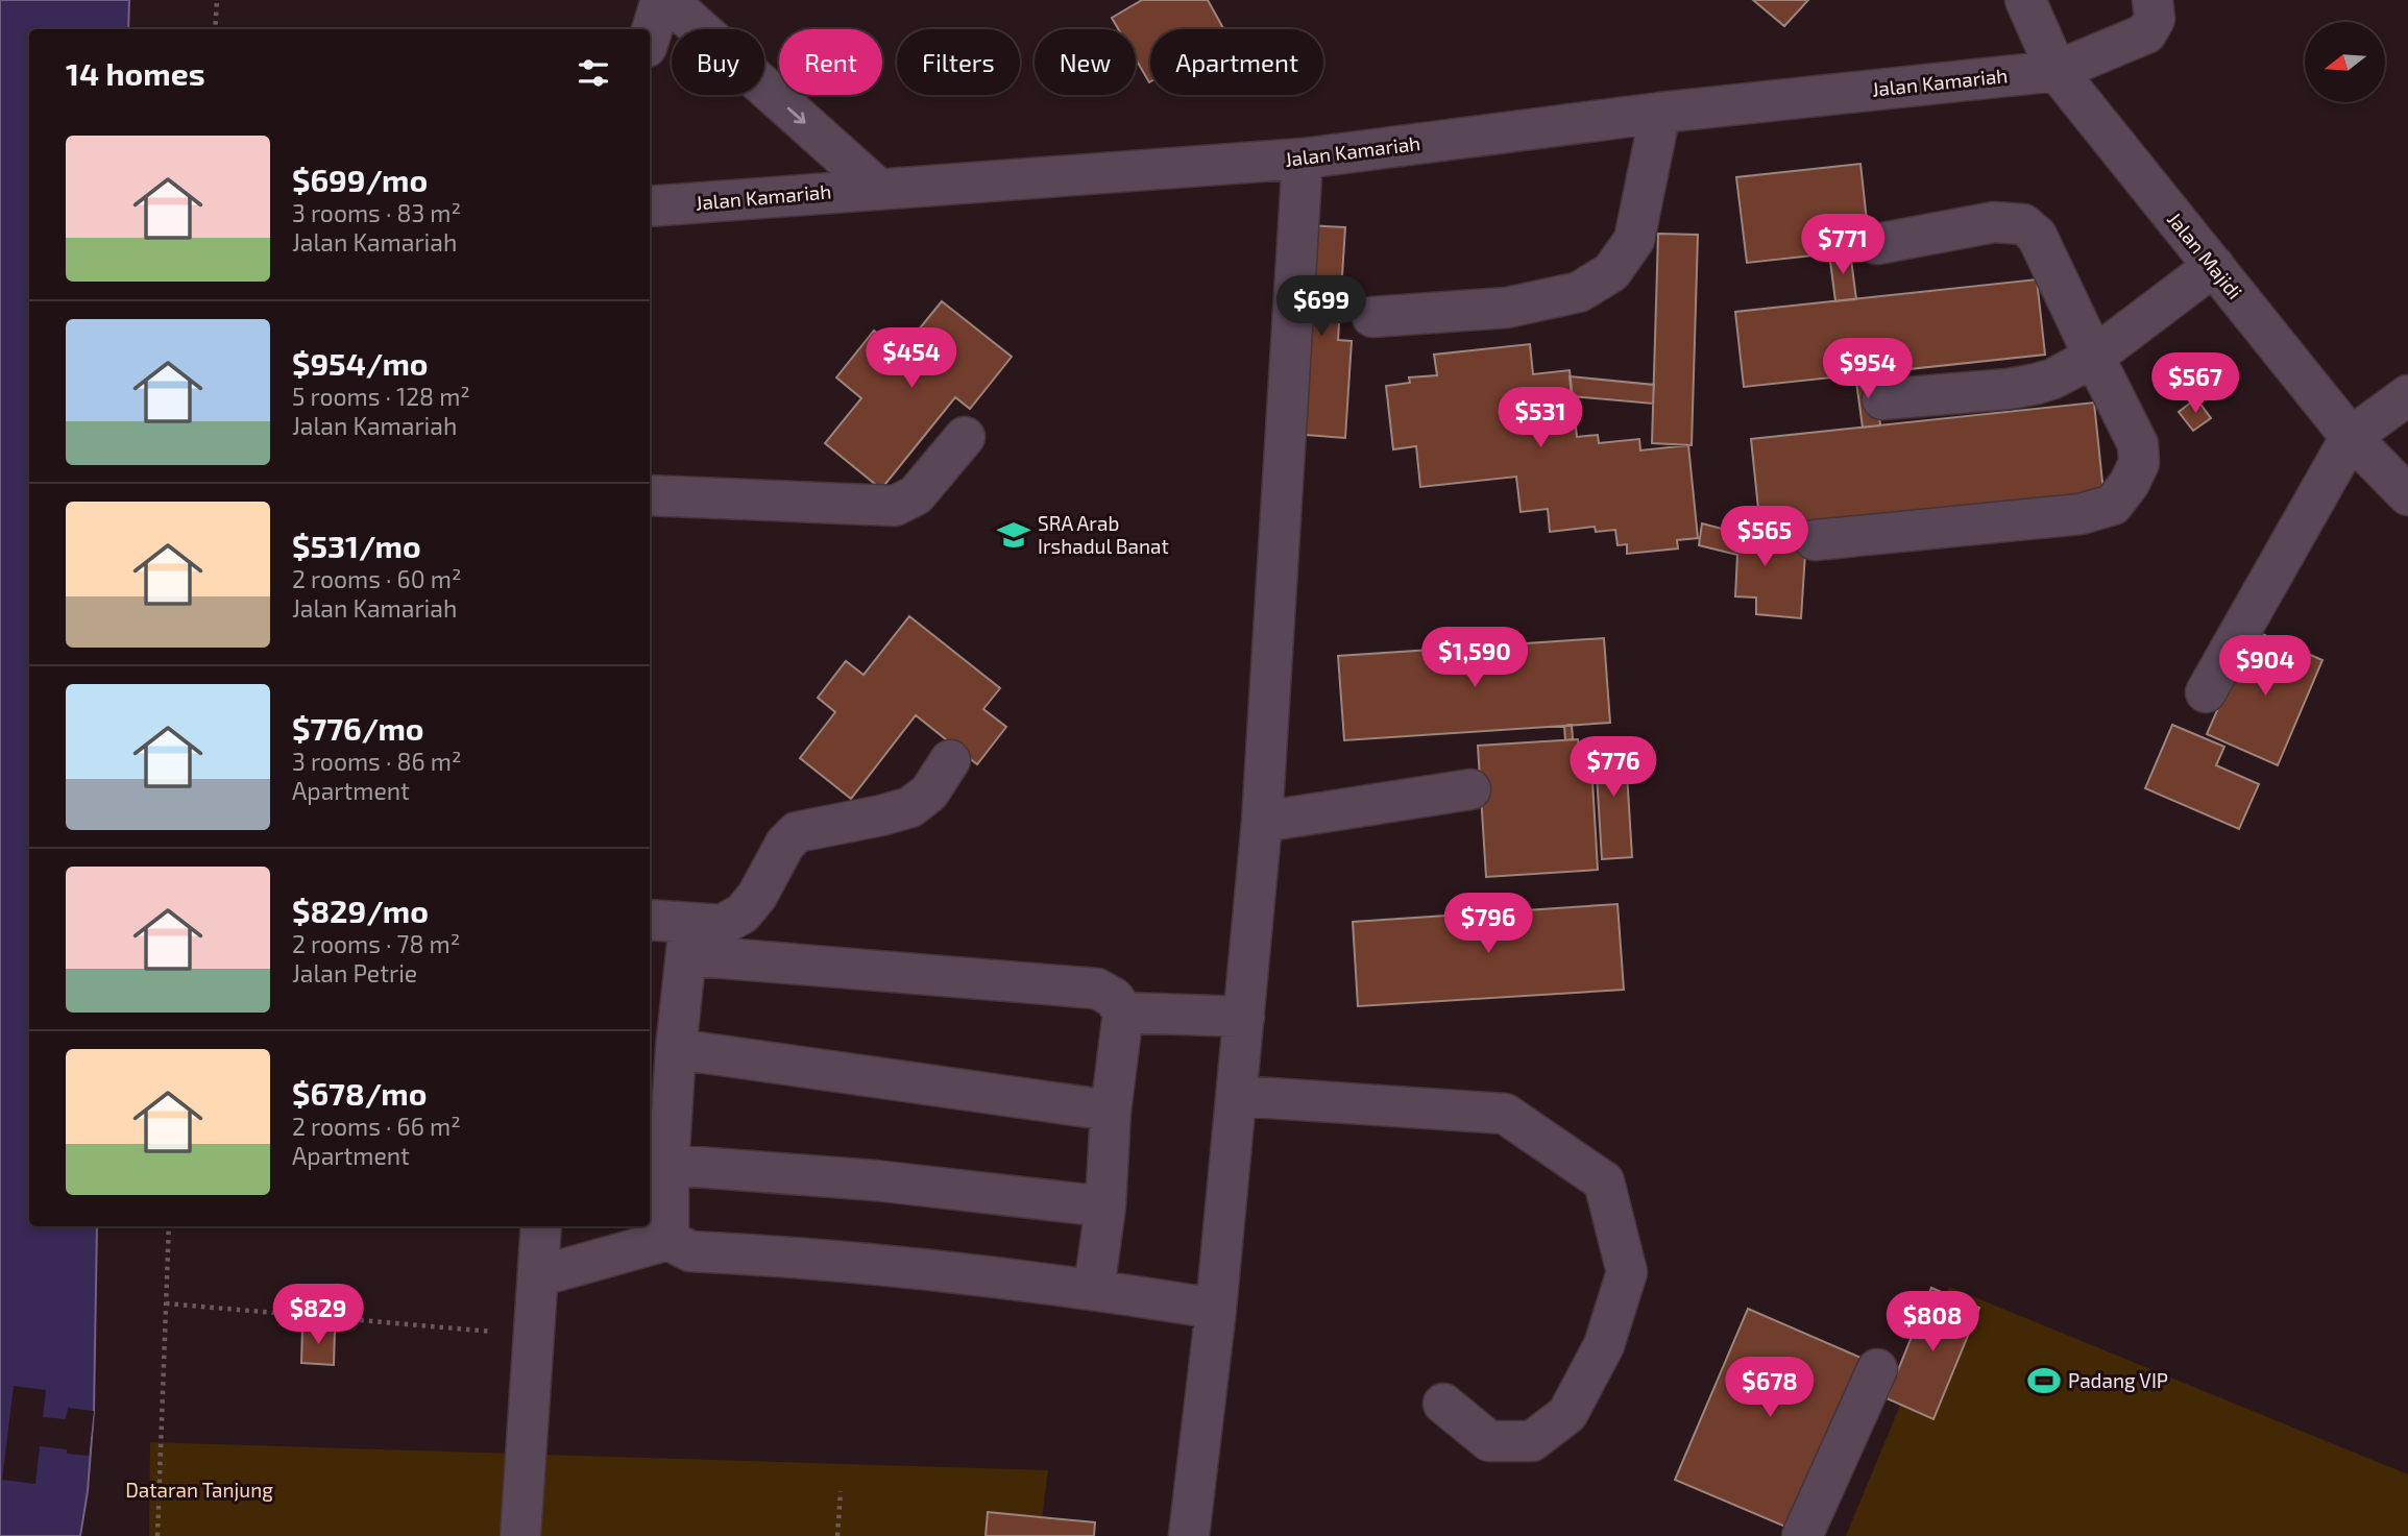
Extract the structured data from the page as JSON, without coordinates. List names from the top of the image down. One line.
{"streets":{"street":["Jalan Kamariah","Jalan Majidi"]},"crossings":[["Jalan Kamariah","Jalan Majidi"]],"parks":["Dataran Tanjung"],"places":{"school or university":["SRA Arab Irshadul Banat"],"sports":["Padang VIP"]},"north":"left","page":{"chip":["Buy","Rent","Filters","New","Apartment"],"heading":"14 homes","list":[{"name":"$699/mo","note":"3 rooms · 83 m² · Jalan Kamariah"},{"name":"$954/mo","note":"5 rooms · 128 m² · Jalan Kamariah"},{"name":"$531/mo","note":"2 rooms · 60 m² · Jalan Kamariah"},{"name":"$776/mo","note":"3 rooms · 86 m² · Apartment"},{"name":"$829/mo","note":"2 rooms · 78 m² · Jalan Petrie"},{"name":"$678/mo","note":"2 rooms · 66 m² · Apartment"}],"price":["$771","$699","$454","$954","$567","$531","$565","$1,590","$904","$776","$796","$829","$808","$678"]}}
